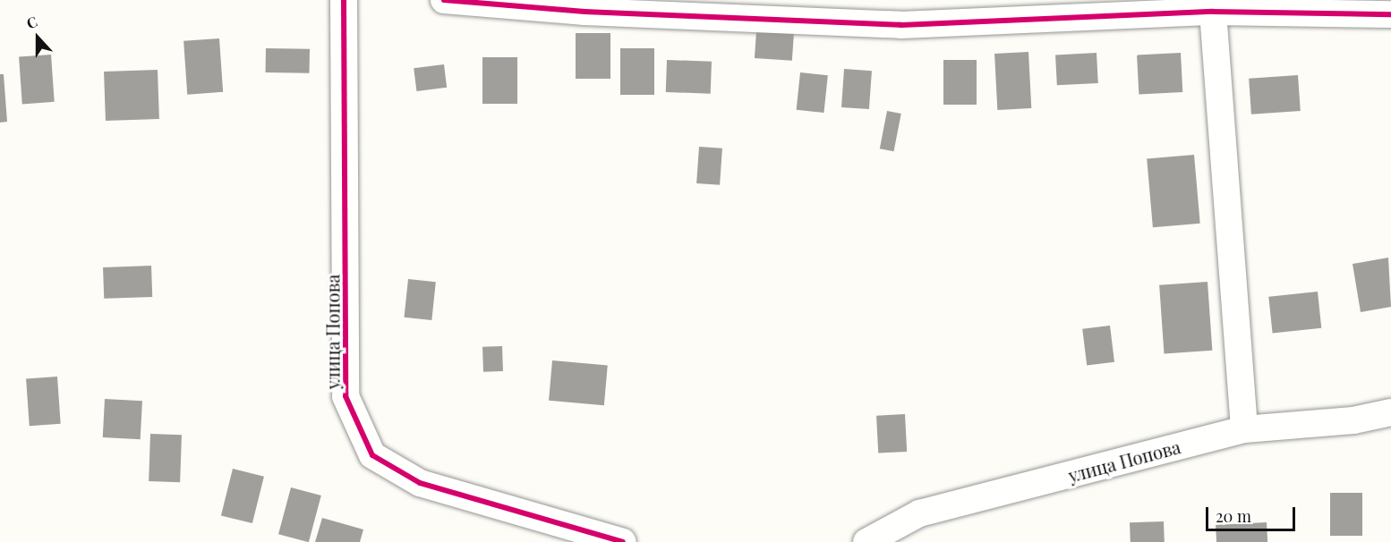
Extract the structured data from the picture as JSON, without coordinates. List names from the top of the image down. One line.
{"streets":{"street":["улица Попова"]},"scale_bar":"20 m","north":"top"}
